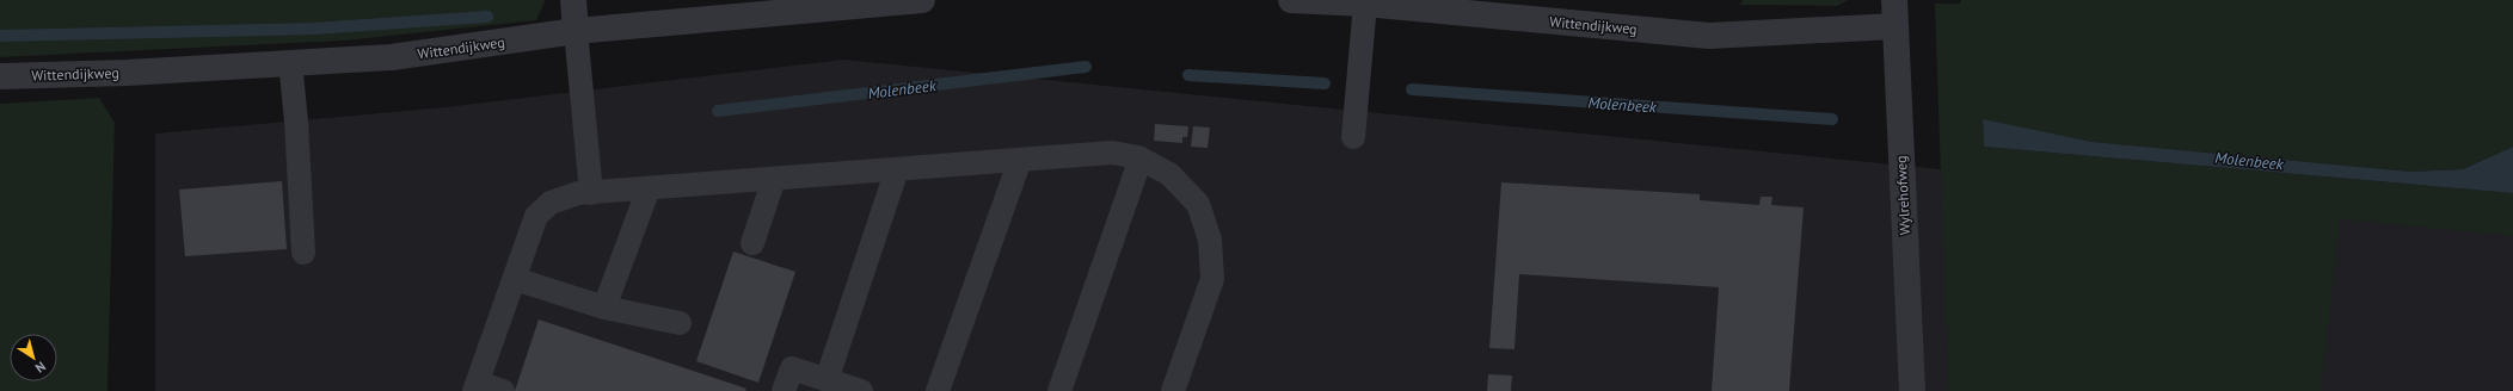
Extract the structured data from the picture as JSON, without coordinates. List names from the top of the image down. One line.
{"streets":{"street":["Wittendijkweg","Wylrehofweg"]},"crossings":[["Wittendijkweg","Wylrehofweg"]],"water":["Molenbeek"],"north":"bottom right"}
